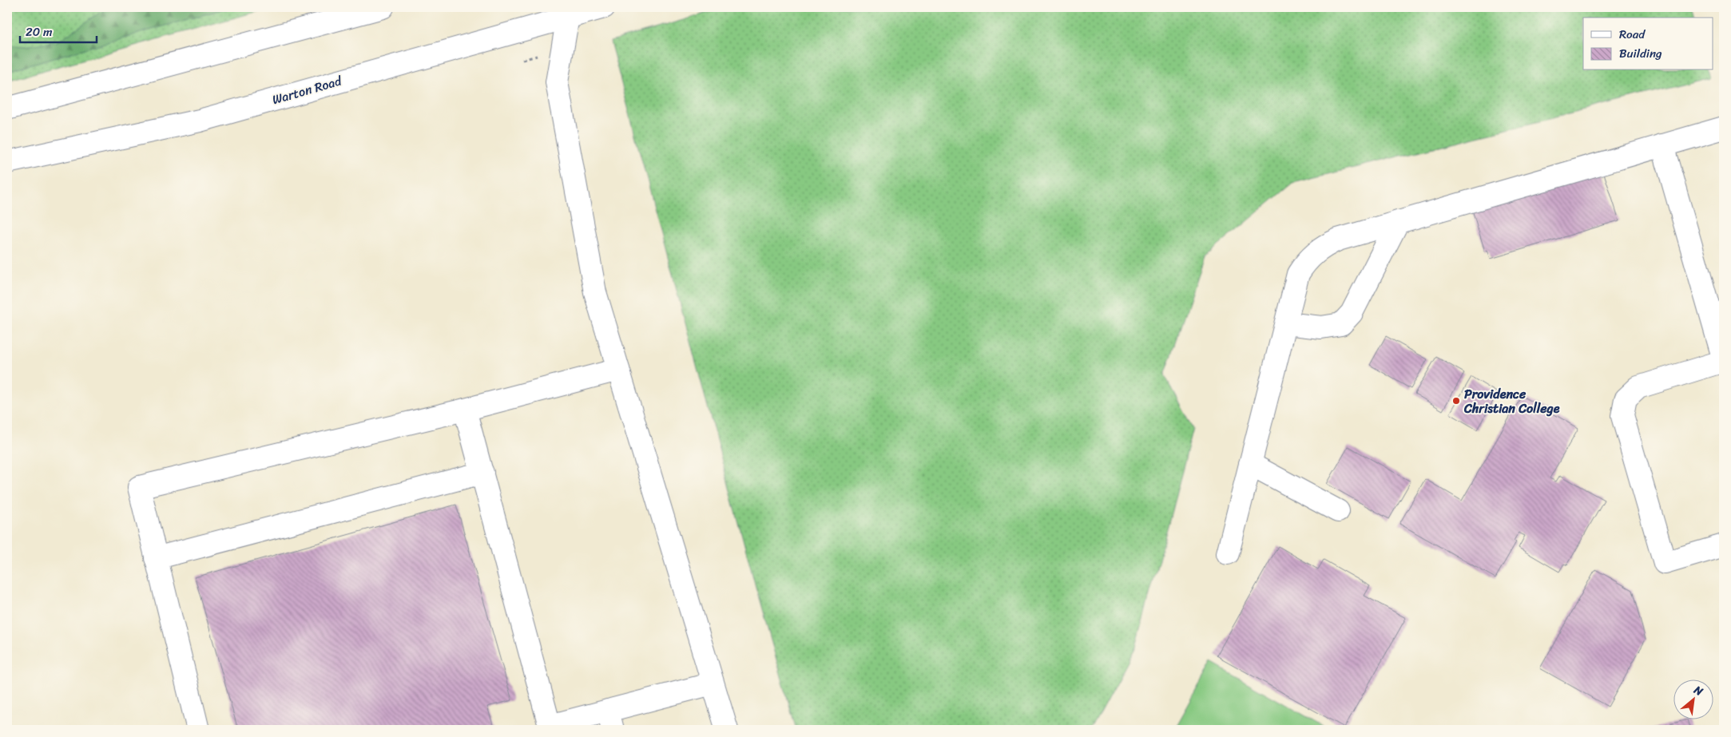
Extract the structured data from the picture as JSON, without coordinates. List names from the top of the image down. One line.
{"streets":{"main road":["Warton Road"]},"places":["Providence Christian College"],"legend":["Road","Building"],"scale_bar":"20 m","north":"top right"}
